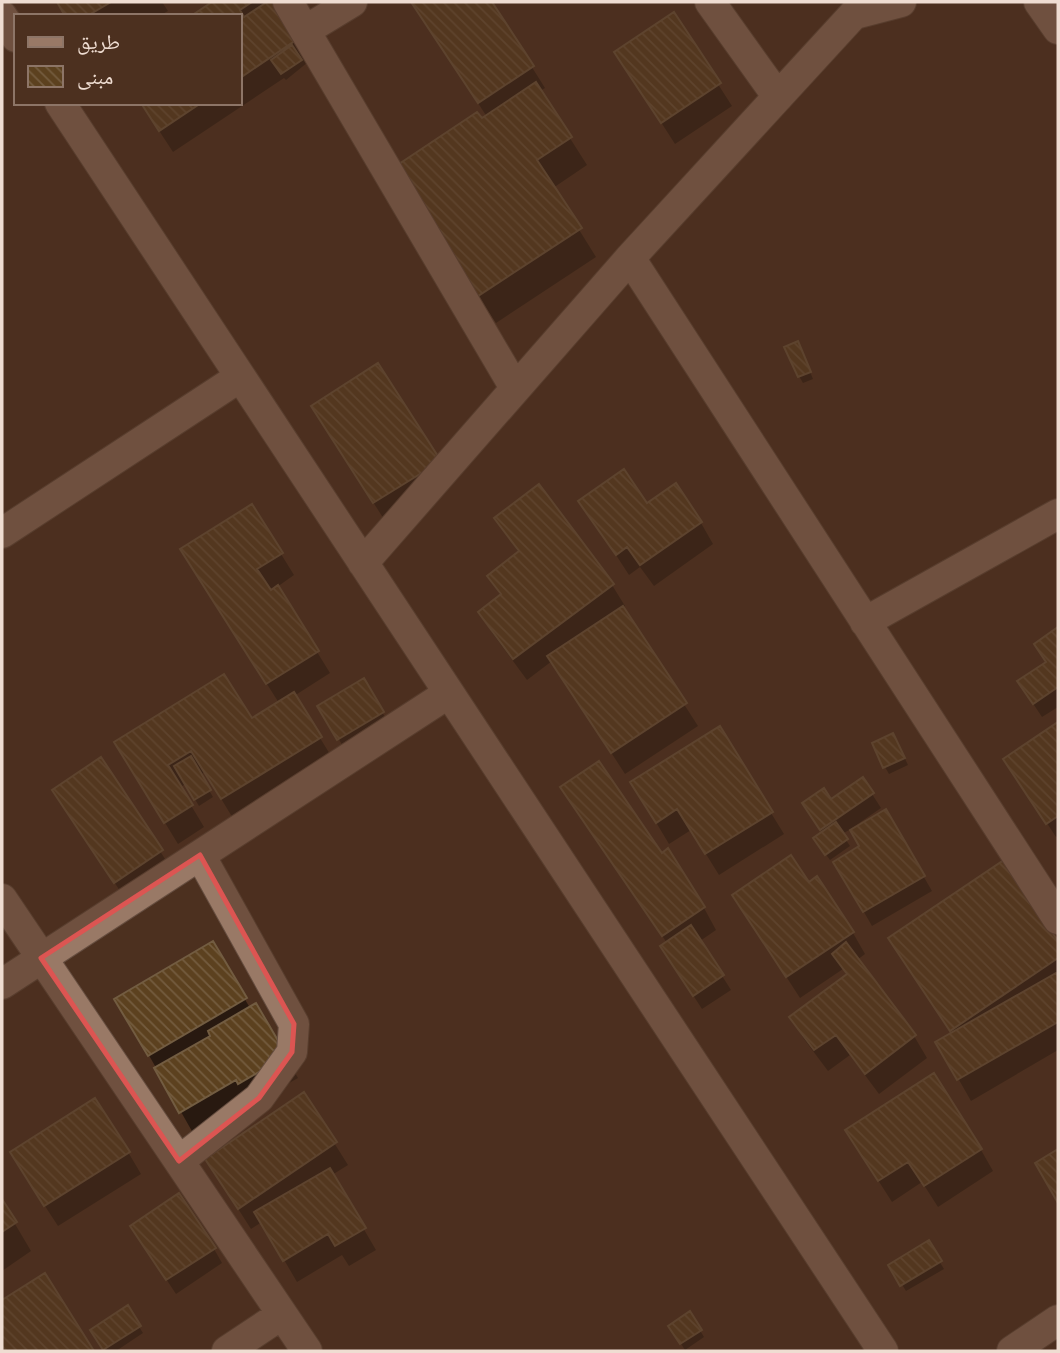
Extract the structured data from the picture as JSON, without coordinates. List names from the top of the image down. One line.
{"legend":["طريق","مبنى"]}
